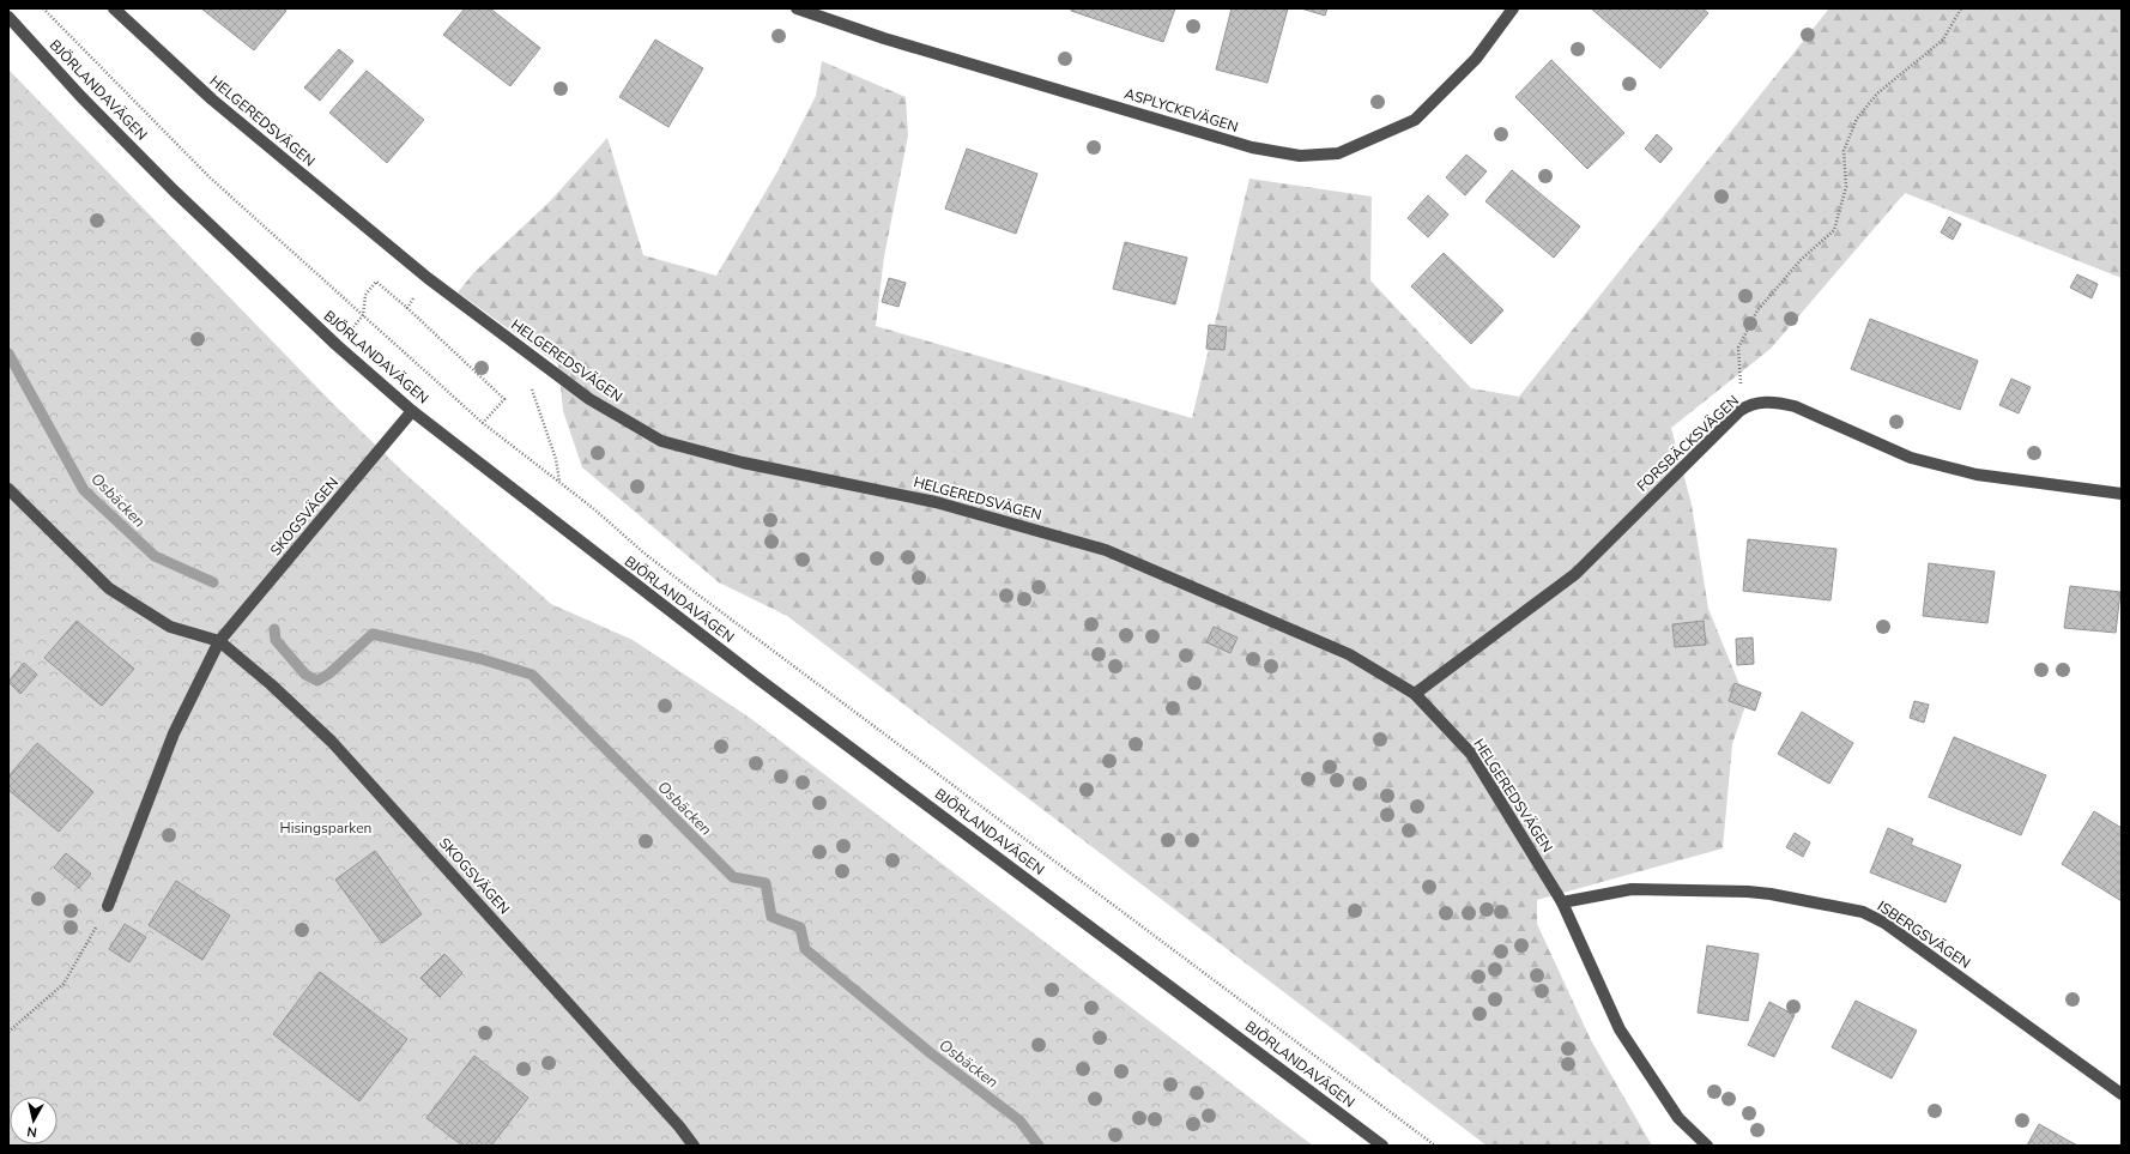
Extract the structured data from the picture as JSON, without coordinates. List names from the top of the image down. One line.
{"streets":{"street":["BJÖRLANDAVÄGEN","ASPLYCKEVÄGEN","HELGEREDSVÄGEN","FORSBÄCKSVÄGEN","SKOGSVÄGEN","ISBERGSVÄGEN"]},"crossings":[["BJÖRLANDAVÄGEN","SKOGSVÄGEN"],["HELGEREDSVÄGEN","FORSBÄCKSVÄGEN"],["HELGEREDSVÄGEN","ISBERGSVÄGEN"]],"water":["Osbäcken"],"parks":["Hisingsparken"],"north":"bottom"}
